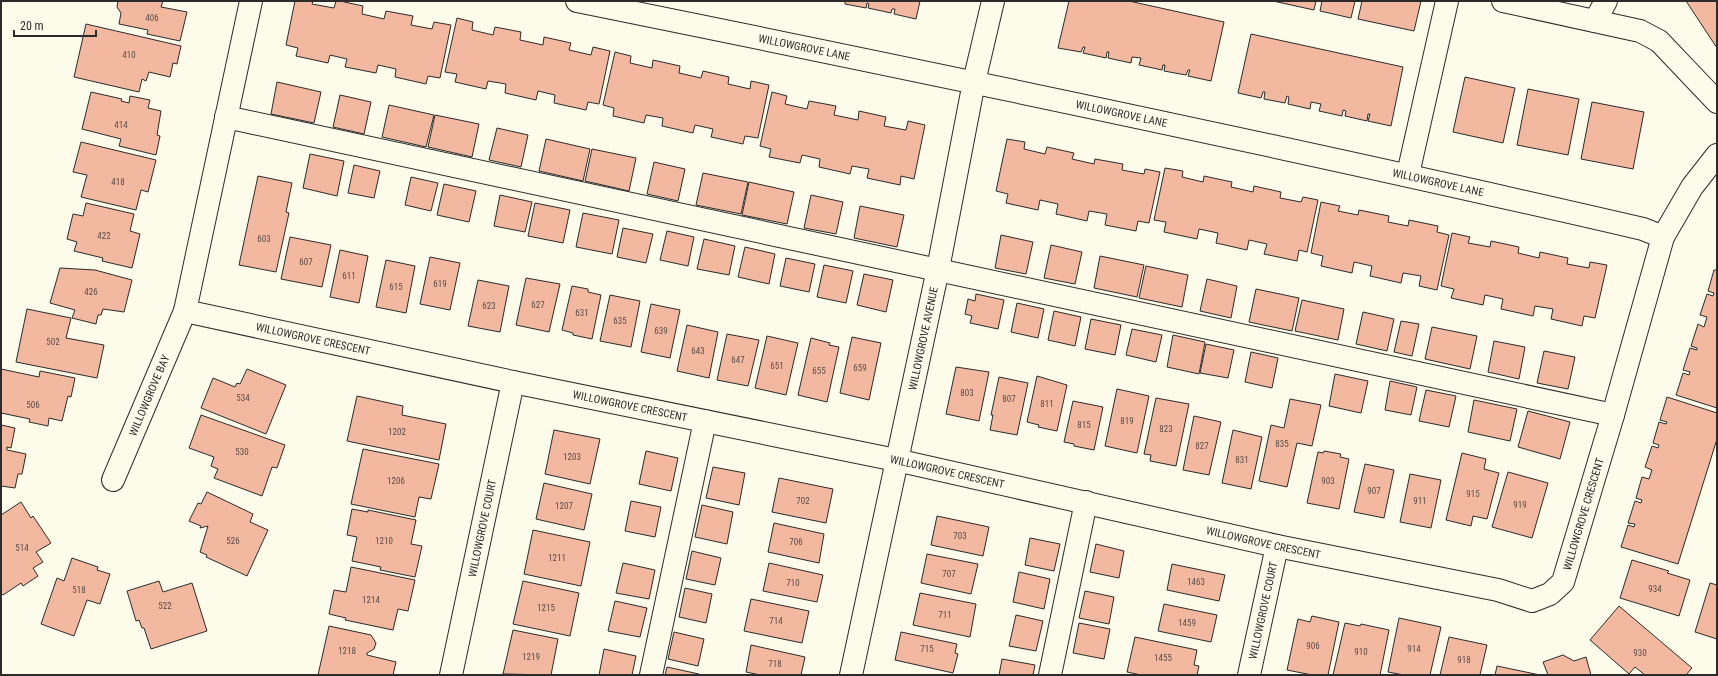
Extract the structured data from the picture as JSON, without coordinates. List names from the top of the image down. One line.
{"streets":{"street":["WILLOWGROVE LANE","WILLOWGROVE CRESCENT","WILLOWGROVE AVENUE","WILLOWGROVE BAY","WILLOWGROVE COURT"]},"crossings":[["WILLOWGROVE LANE","WILLOWGROVE CRESCENT"],["WILLOWGROVE LANE","WILLOWGROVE AVENUE"],["WILLOWGROVE CRESCENT","WILLOWGROVE AVENUE"],["WILLOWGROVE CRESCENT","WILLOWGROVE BAY"],["WILLOWGROVE CRESCENT","WILLOWGROVE COURT"]],"house_numbers":["406","410","414","418","422","603","607","611","619","615","426","627","623","631","635","639","502","643","647","651","659","655","803","534","807","811","506","819","815","823","1202","835","827","530","1203","831","1206","903","907","915","702","911","919","1207","703","526","1210","706","514","1211","707","1463","710","934","518","1214","522","1215","711","714","1459","906","715","914","1218","910","930","1219","1455","918","718"],"scale_bar":"20 m"}
